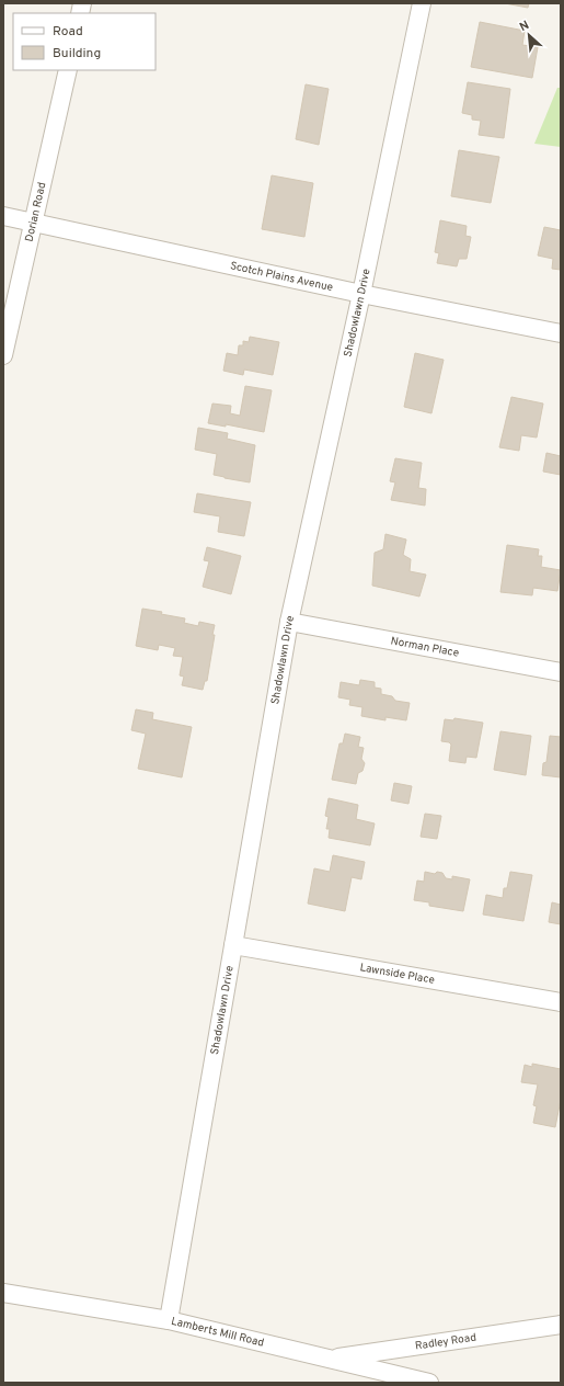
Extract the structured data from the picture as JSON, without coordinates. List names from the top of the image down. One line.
{"streets":{"street":["Dorian Road","Scotch Plains Avenue","Shadowlawn Drive","Norman Place","Lawnside Place","Lamberts Mill Road","Radley Road"]},"crossings":[["Dorian Road","Scotch Plains Avenue"],["Scotch Plains Avenue","Shadowlawn Drive"],["Shadowlawn Drive","Norman Place"],["Shadowlawn Drive","Lawnside Place"],["Shadowlawn Drive","Lamberts Mill Road"],["Lamberts Mill Road","Radley Road"]],"legend":["Road","Building"],"north":"top left"}
